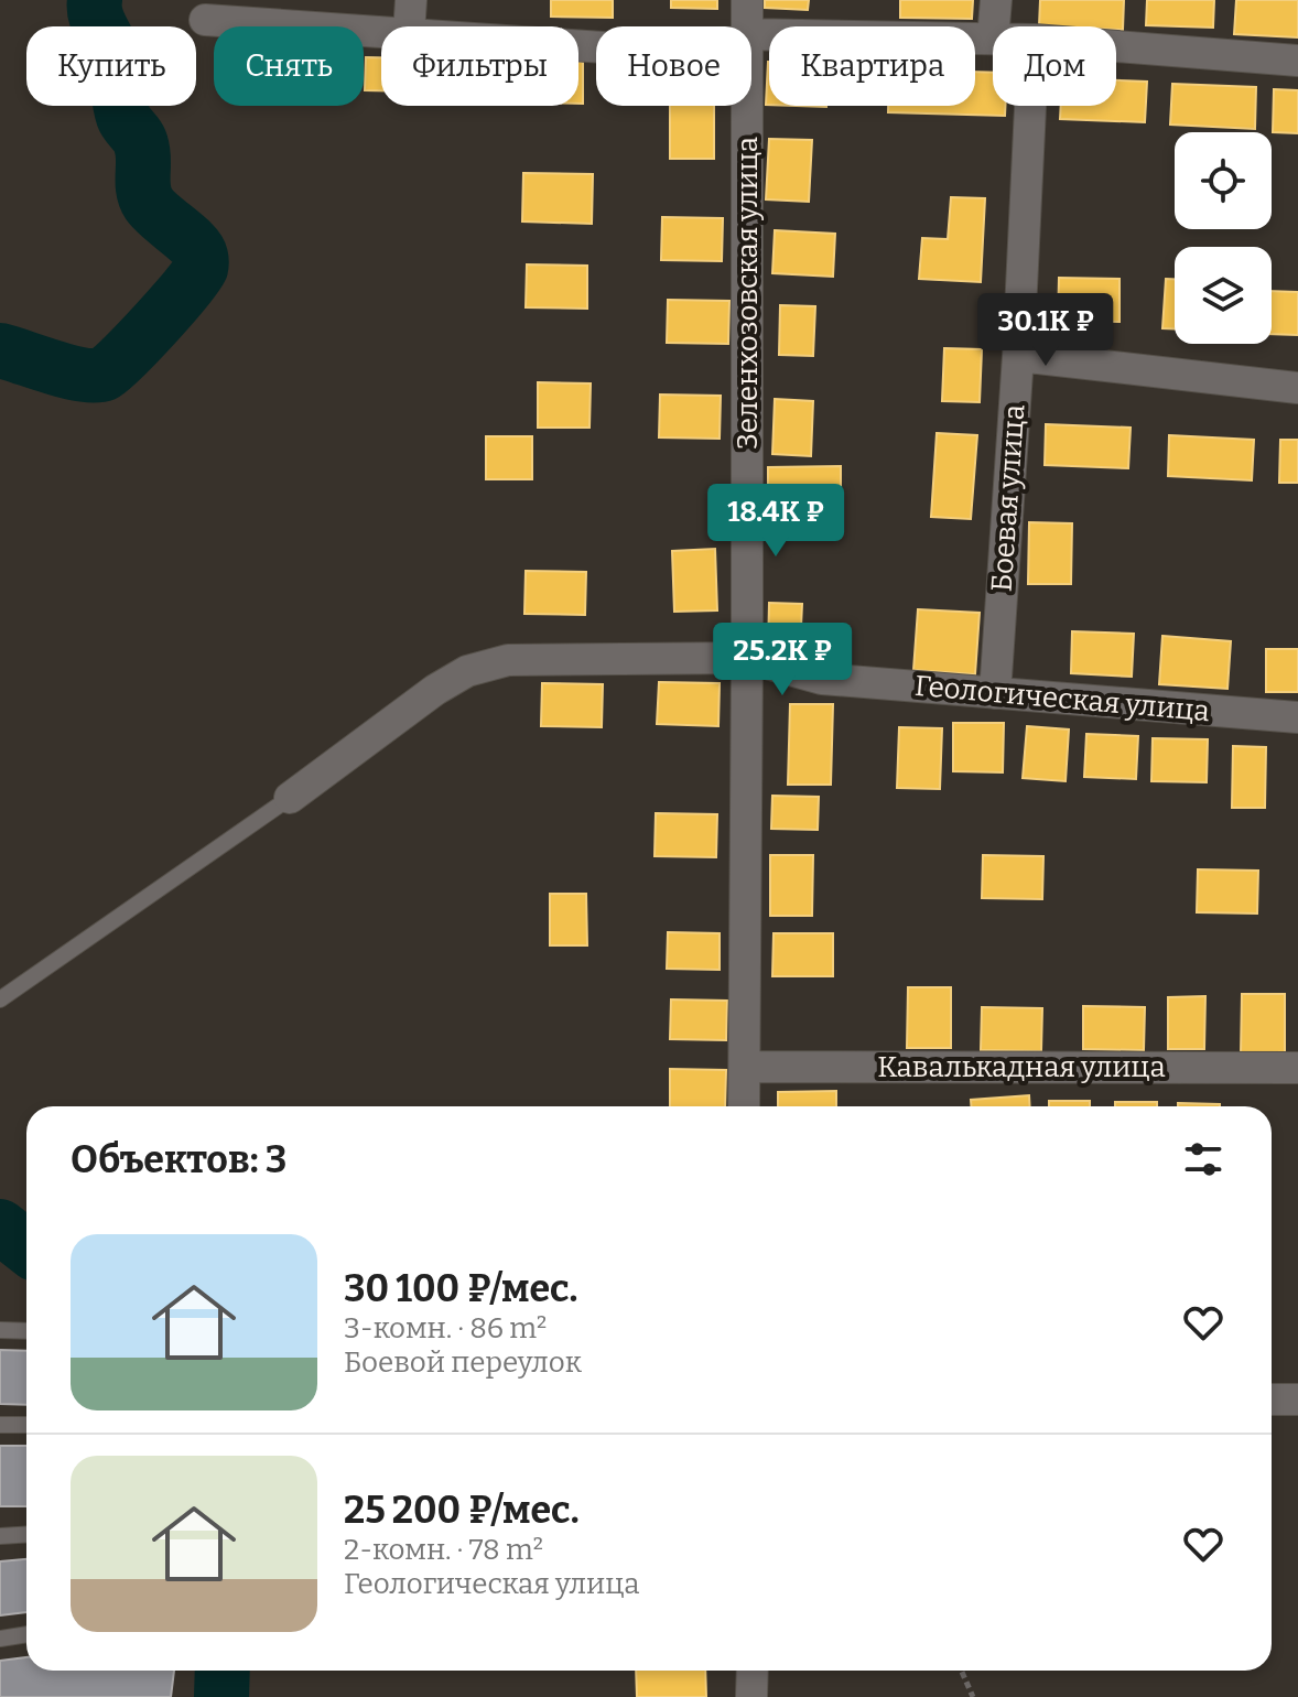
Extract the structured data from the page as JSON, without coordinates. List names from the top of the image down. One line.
{"streets":{"street":["Зеленхозовская улица","Боевая улица","Геологическая улица","Кавалькадная улица"]},"crossings":[["Зеленхозовская улица","Геологическая улица"],["Зеленхозовская улица","Кавалькадная улица"],["Боевая улица","Геологическая улица"]],"page":{"chip":["Купить","Снять","Фильтры","Новое","Квартира","Дом"],"price":["30.1K ₽","18.4K ₽","25.2K ₽"],"heading":"Объектов: 3","list":[{"name":"30 100 ₽/мес.","note":"3-комн. · 86 m² · Боевой переулок"},{"name":"25 200 ₽/мес.","note":"2-комн. · 78 m² · Геологическая улица"}]}}
